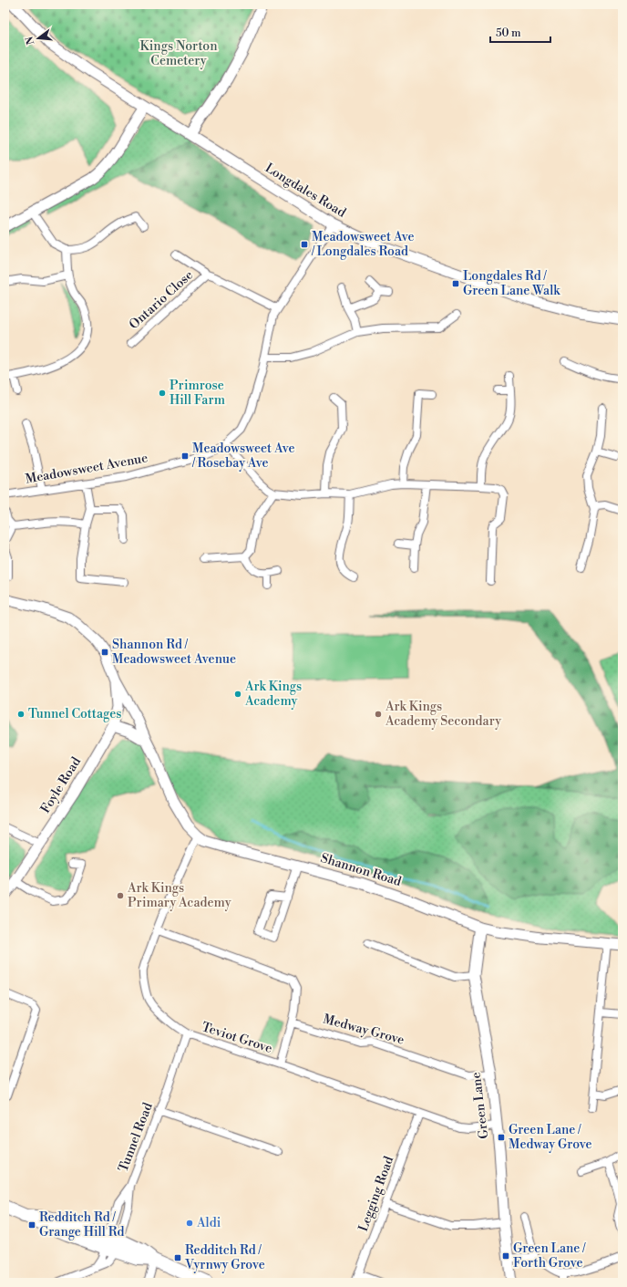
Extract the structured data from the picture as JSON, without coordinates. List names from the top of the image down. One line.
{"streets":{"street":["Longdales Road","Ontario Close","Meadowsweet Avenue","Foyle Road","Shannon Road","Medway Grove","Teviot Grove","Green Lane","Tunnel Road","Legging Road"]},"crossings":[["Longdales Road","Meadowsweet Avenue"],["Foyle Road","Shannon Road"],["Shannon Road","Teviot Grove"],["Shannon Road","Green Lane"],["Medway Grove","Green Lane"],["Teviot Grove","Green Lane"],["Teviot Grove","Tunnel Road"],["Teviot Grove","Legging Road"]],"parks":["Kings Norton Cemetery"],"places":{"transit":["Meadowsweet Ave / Longdales Road","Longdales Rd / Green Lane Walk","Meadowsweet Ave / Rosebay Ave","Shannon Rd / Meadowsweet Avenue","Green Lane / Medway Grove","Redditch Rd / Grange Hill Rd","Green Lane / Forth Grove","Redditch Rd / Vyrnwy Grove"],"other":["Primrose Hill Farm","Ark Kings Academy","Tunnel Cottages","Ark Kings Academy Secondary","Ark Kings Primary Academy","Aldi"]},"scale_bar":"50 m","north":"left"}
